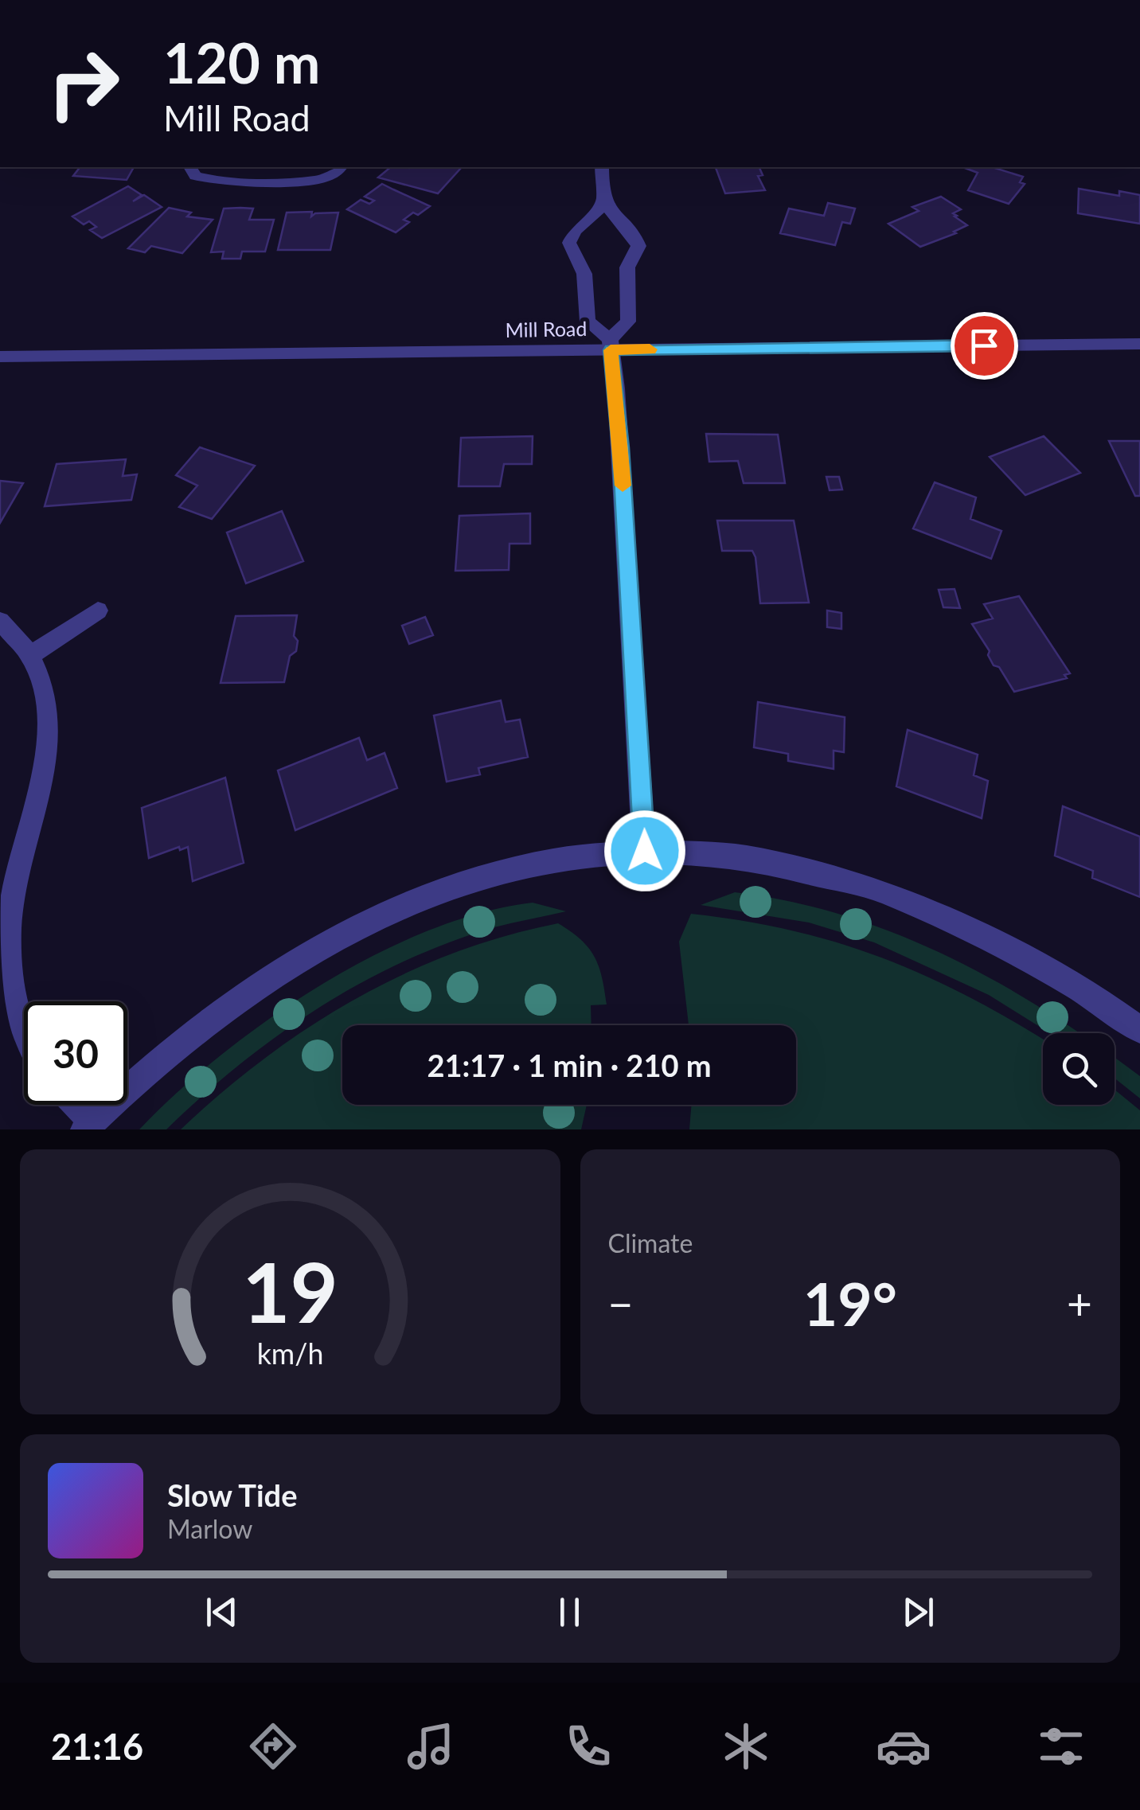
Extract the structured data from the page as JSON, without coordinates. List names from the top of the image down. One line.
{"streets":{"street":["Mill Road"]},"page":{"turn":["120 m","Mill Road"],"limit":"30","trip":"21:17 · 1 min · 210 m","tile":"Climate","heat":["−","19°","+"],"song":["Slow Tide","Marlow"],"tabs":"21:16","gauge":["19","km/h"]}}
